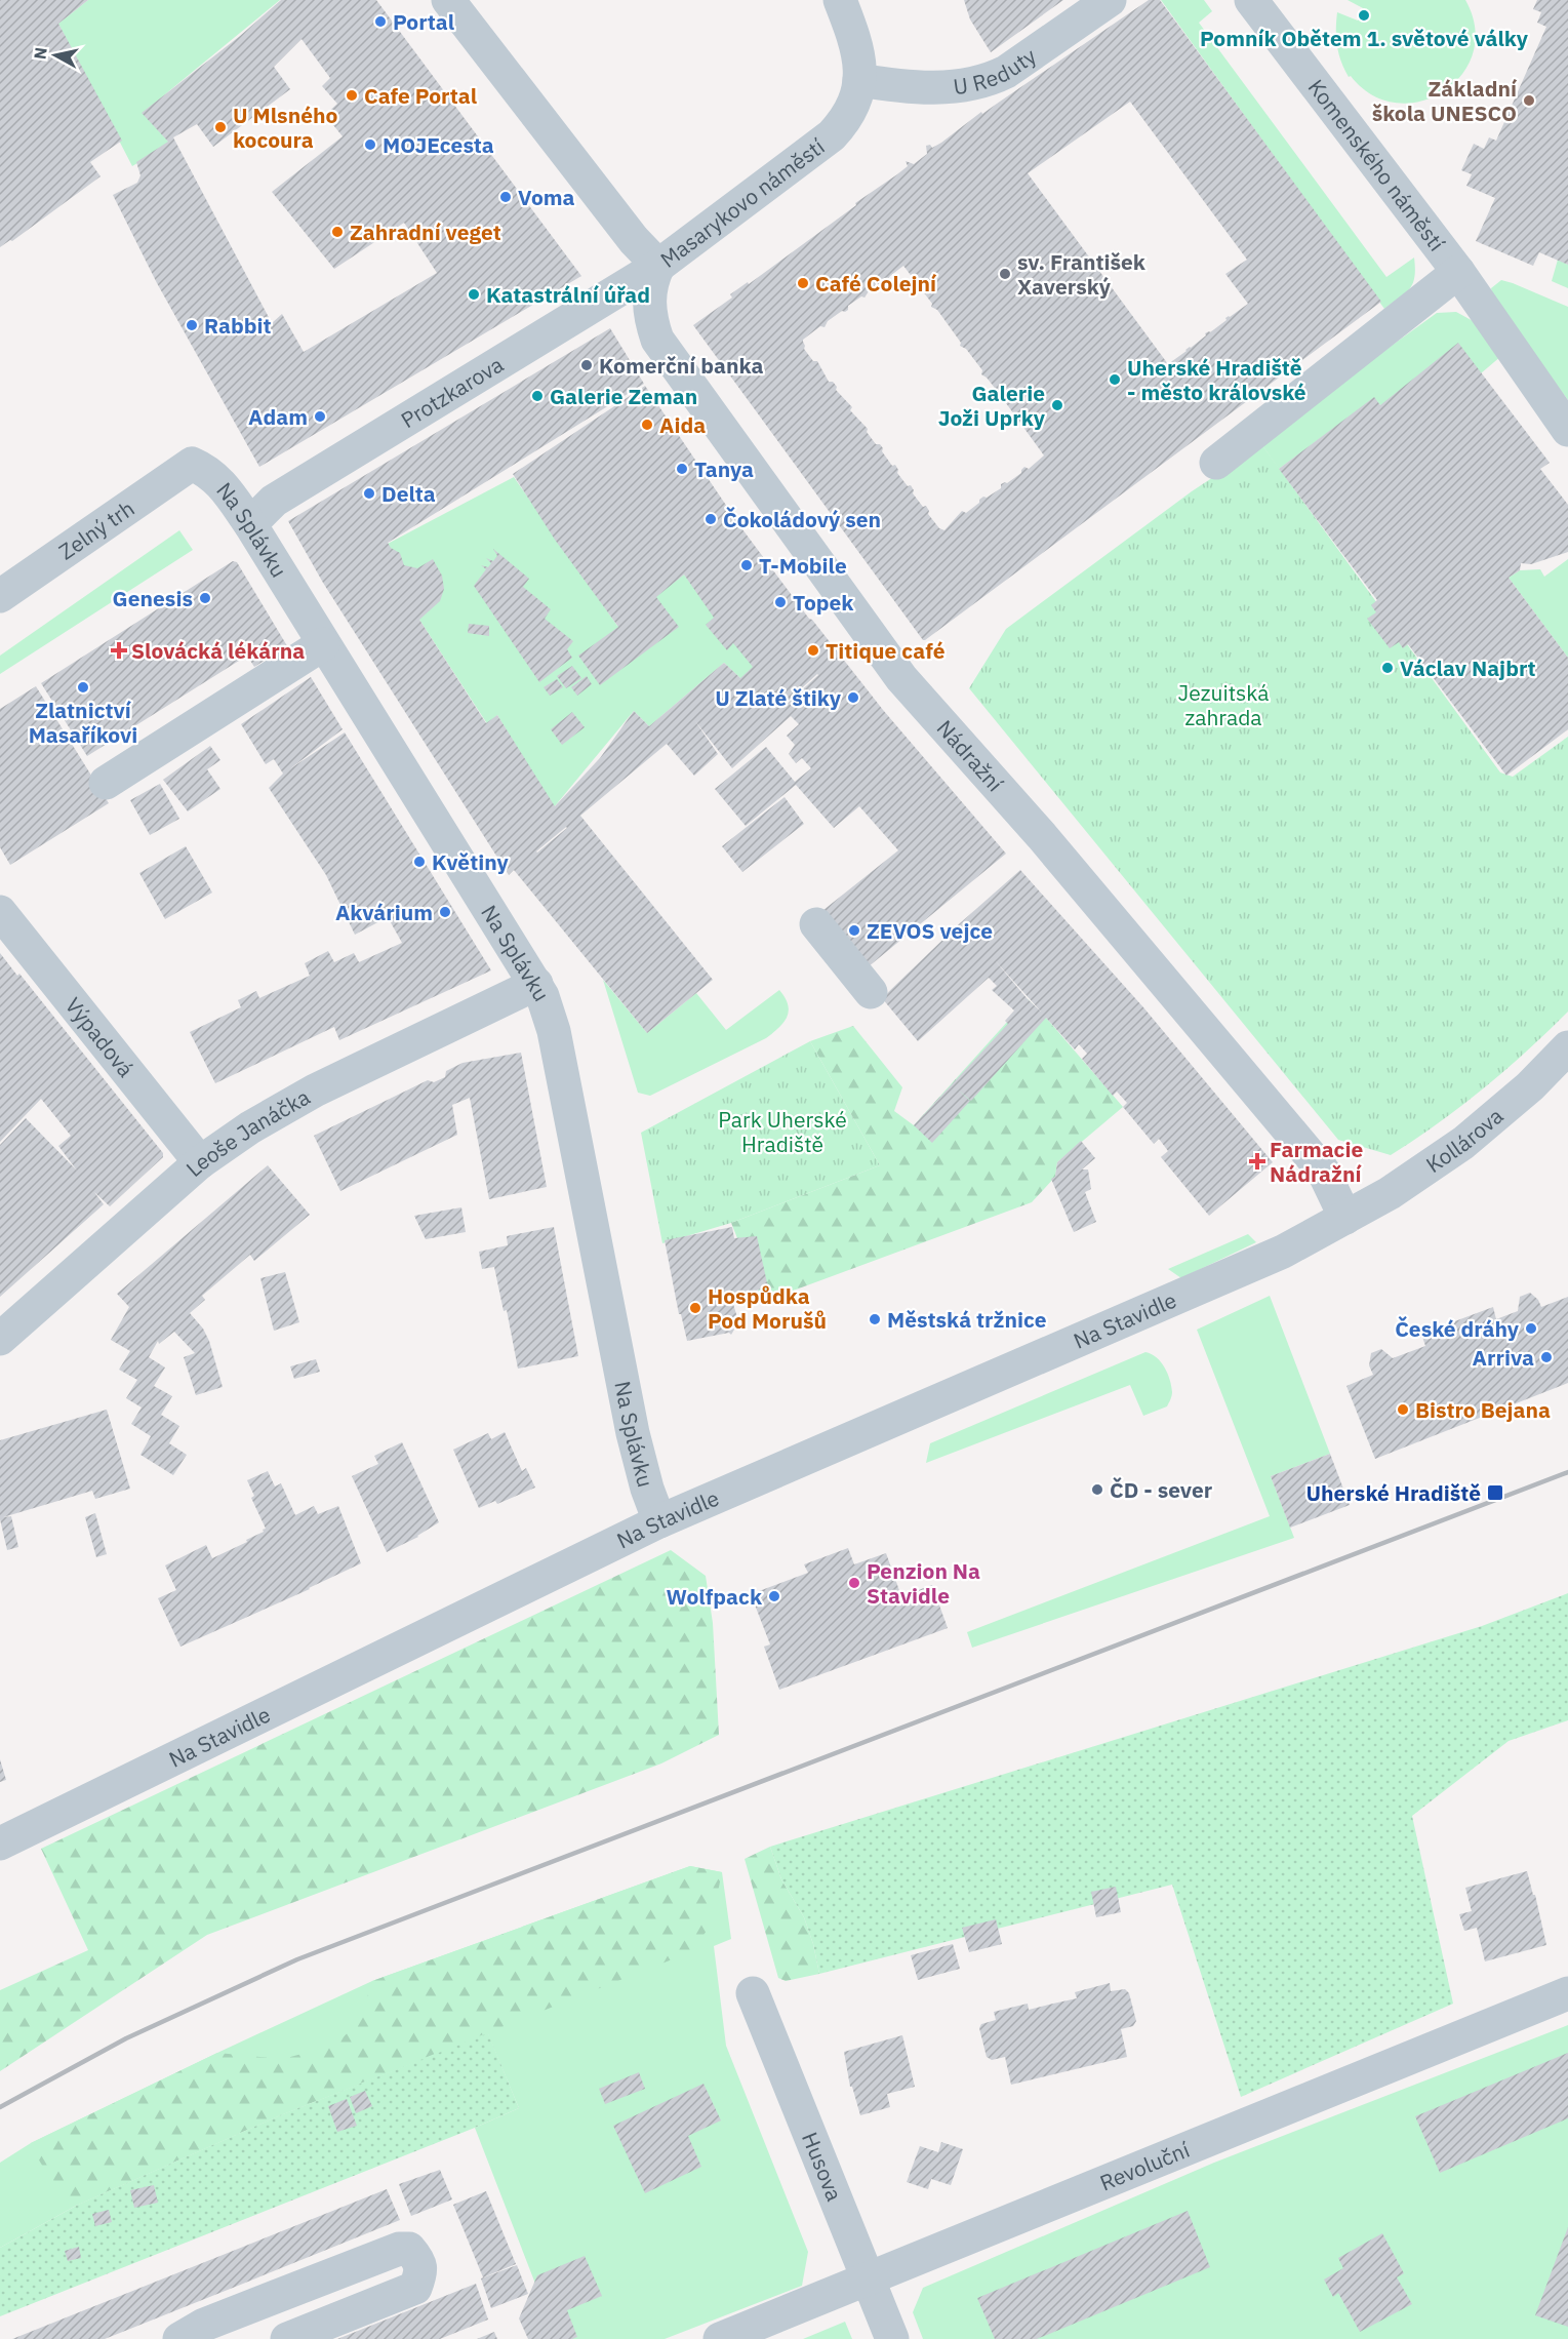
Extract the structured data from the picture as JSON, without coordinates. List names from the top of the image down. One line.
{"streets":{"street":["U Reduty","Komenského náměstí","Masarykovo náměstí","Protzkarova","Zelný trh","Na Splávku","Nádražní","Výpadová","Leoše Janáčka","Kollárova","Na Stavidle","Husova","Revoluční"]},"crossings":[["U Reduty","Masarykovo náměstí"],["Masarykovo náměstí","Protzkarova"],["Masarykovo náměstí","Nádražní"],["Protzkarova","Na Splávku"],["Protzkarova","Nádražní"],["Zelný trh","Na Splávku"],["Na Splávku","Leoše Janáčka"],["Na Splávku","Na Stavidle"],["Nádražní","Kollárova"],["Nádražní","Na Stavidle"],["Výpadová","Leoše Janáčka"],["Kollárova","Na Stavidle"],["Husova","Revoluční"]],"parks":["Jezuitská zahrada","Park Uherské Hradiště"],"places":{"other":["Pomník Obětem 1. světové války","Portal","Cafe Portal","Základní škola UNESCO","U Mlsného kocoura","MOJEcesta","Voma","Zahradní veget","sv. František Xaverský","Café Colejní","Katastrální úřad","Rabbit","Komerční banka","Uherské Hradiště - město královské","Galerie Zeman","Galerie Joži Uprky","Adam","Aida","Tanya","Delta","Čokoládový sen","T-Mobile","Genesis","Topek","Titique café","Václav Najbrt","Zlatnictví Masaříkovi","U Zlaté štiky","Květiny","Akvárium","ZEVOS vejce","Hospůdka Pod Morušů","Městská tržnice","České dráhy","Arriva","Bistro Bejana","ČD - sever","Penzion Na Stavidle","Wolfpack"],"health":["Slovácká lékárna","Farmacie Nádražní"],"transit":["Uherské Hradiště"]},"north":"left"}
